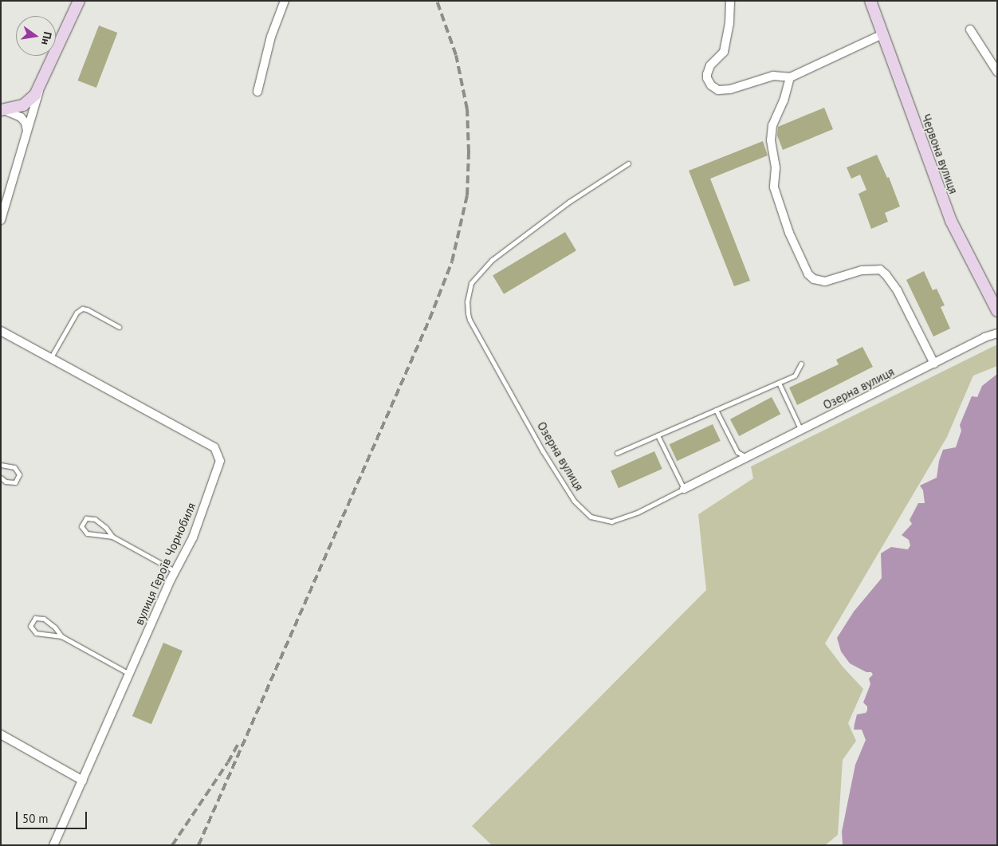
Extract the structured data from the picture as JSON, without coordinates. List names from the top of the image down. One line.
{"streets":{"main road":["Червона вулиця"],"street":["Озерна вулиця","вулиця Героїв Чорнобиля"]},"scale_bar":"50 m","north":"right"}
